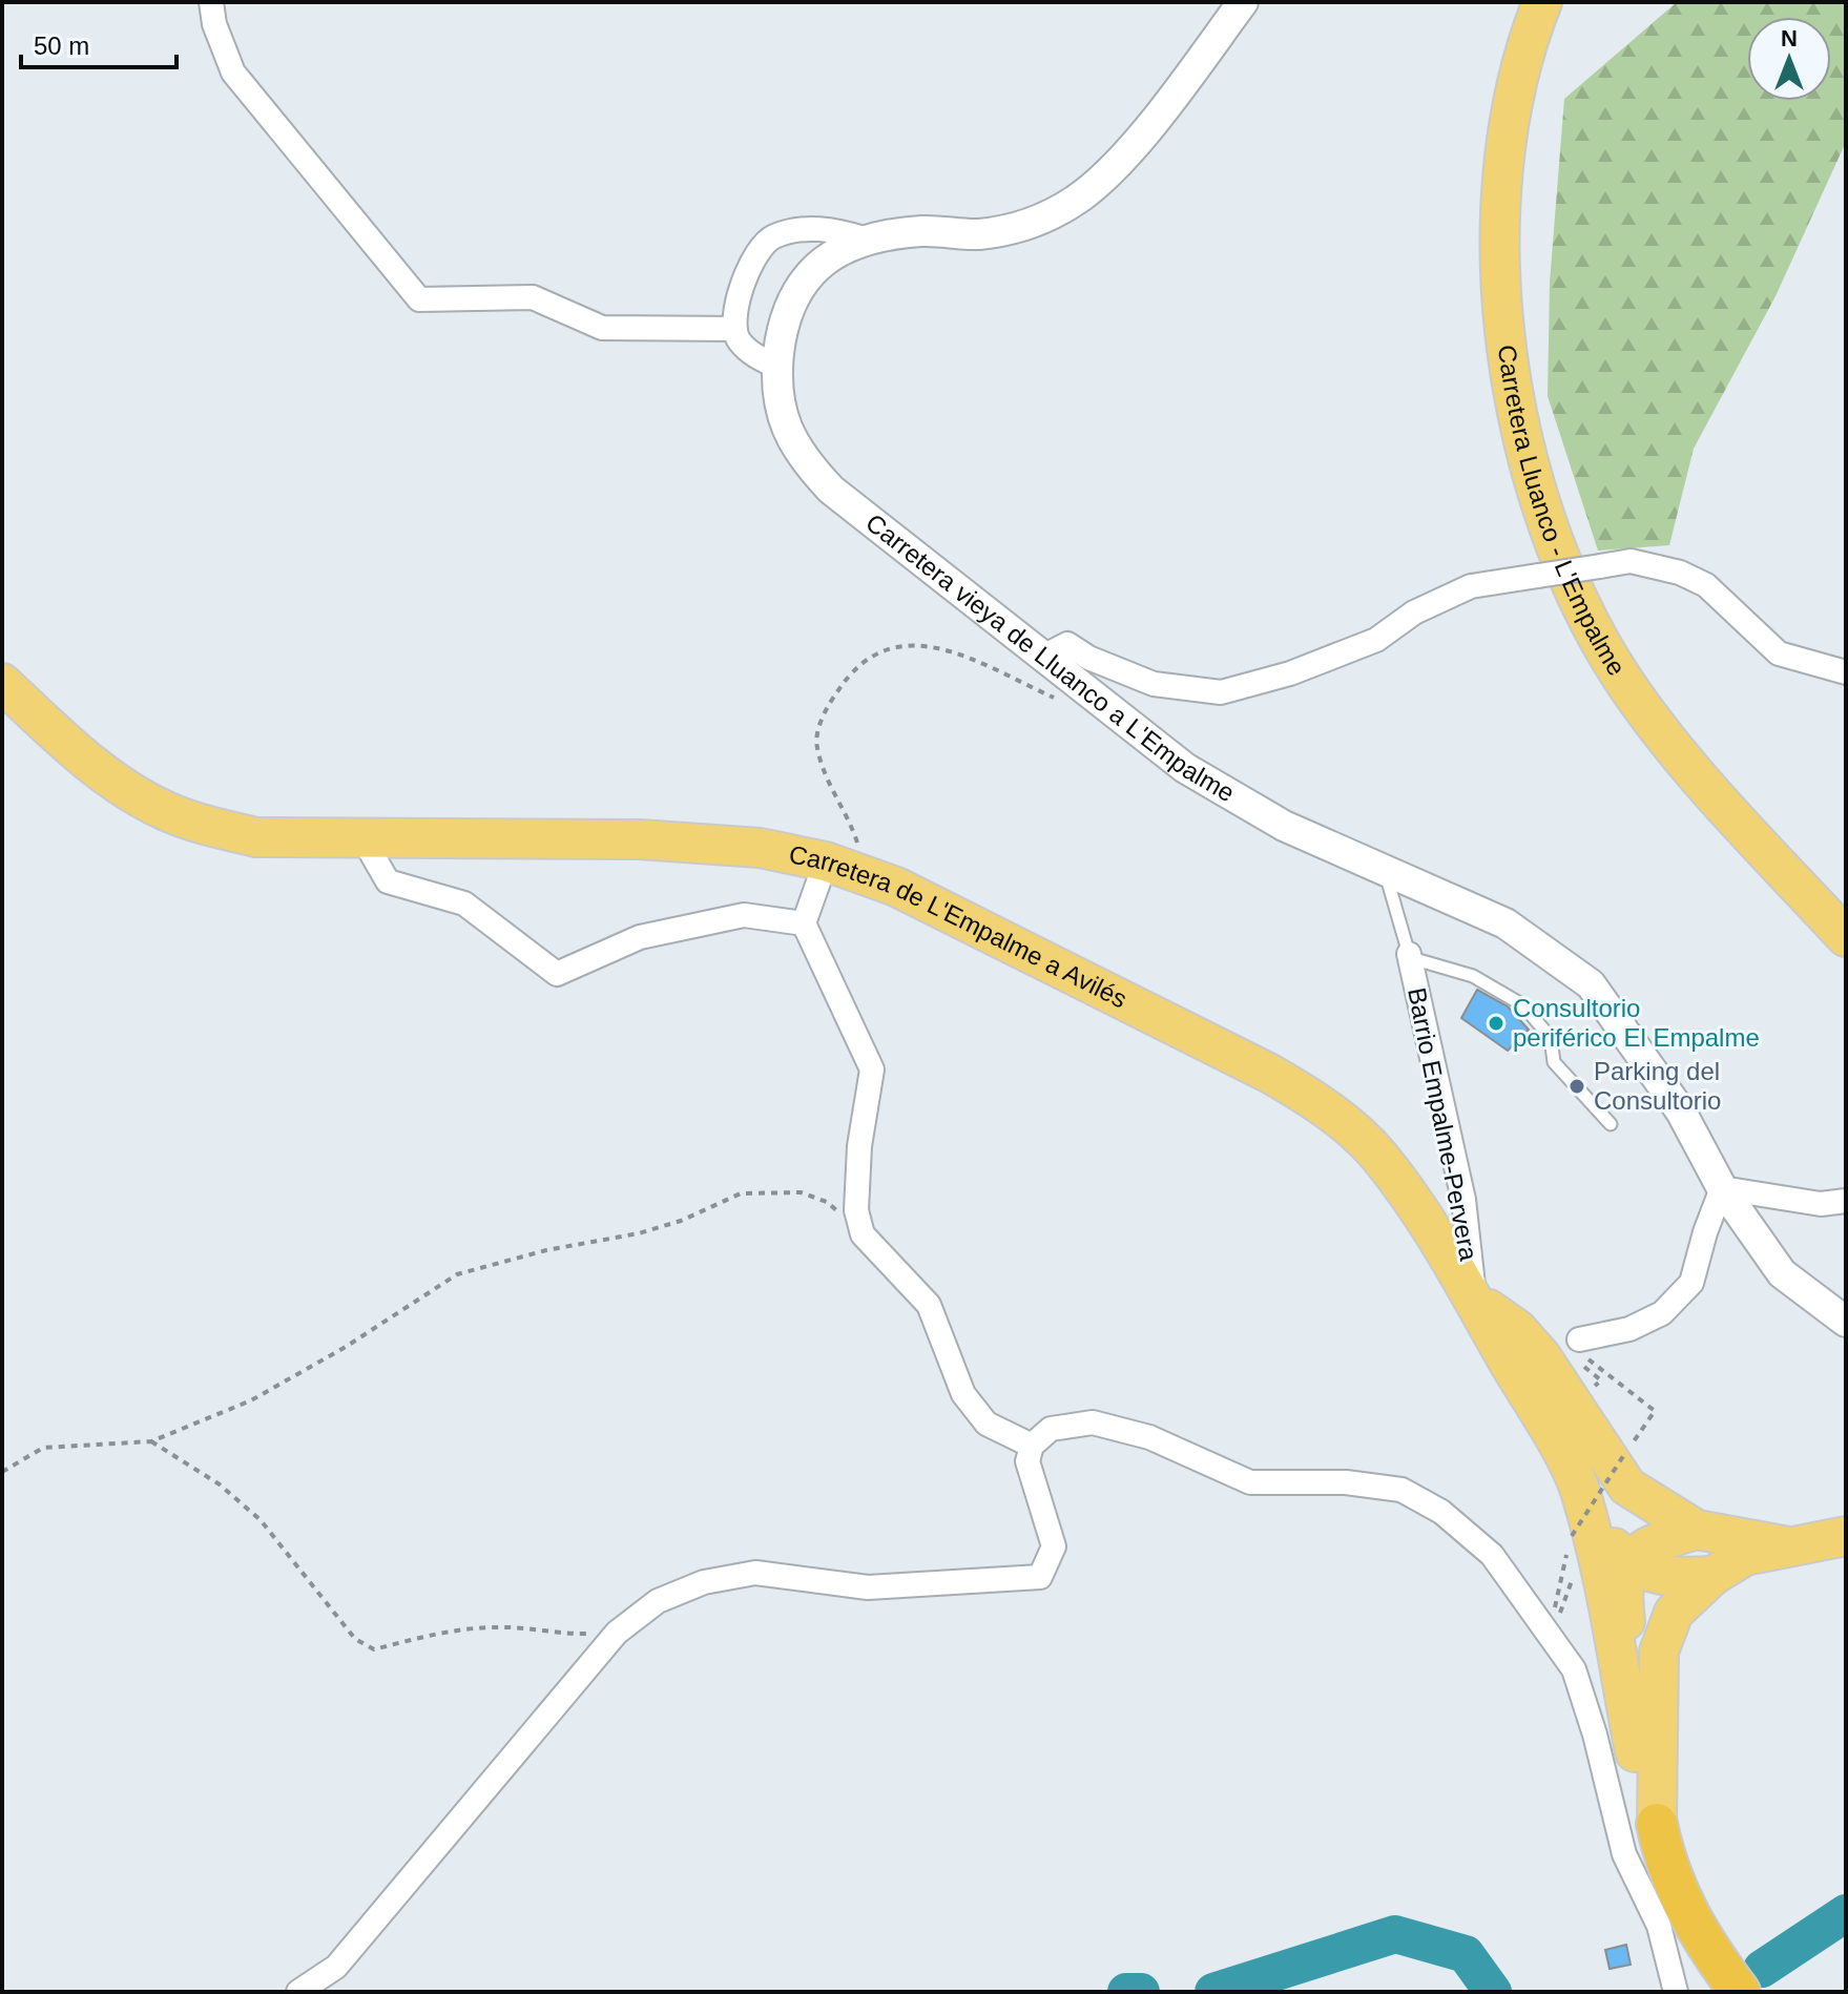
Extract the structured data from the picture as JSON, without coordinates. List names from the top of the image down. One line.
{"streets":{"main road":["Carretera Lluanco - L'Empalme","Carretera de L'Empalme a Avilés"],"street":["Carretera vieya de Lluanco a L'Empalme","Barrio Empalme-Pervera"]},"crossings":[["Carretera de L'Empalme a Avilés","Barrio Empalme-Pervera"]],"places":["Consultorio periférico El Empalme","Parking del Consultorio"],"scale_bar":"50 m","north":"top"}
